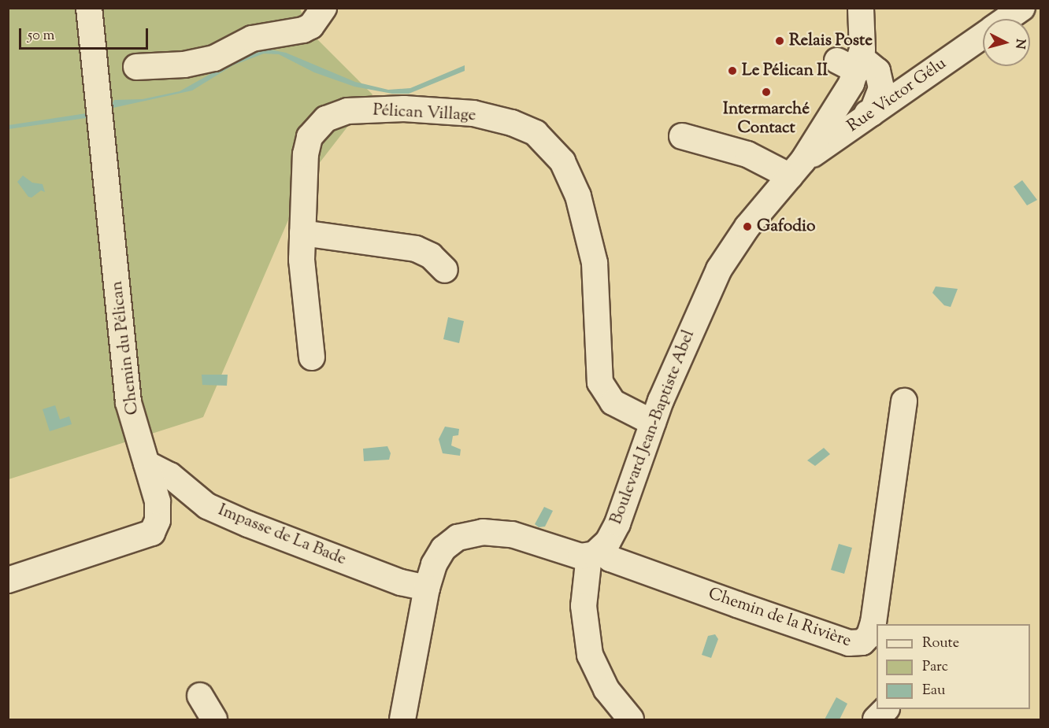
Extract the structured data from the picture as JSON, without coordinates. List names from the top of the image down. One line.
{"streets":{"street":["Rue Victor Gélu","Pélican Village","Chemin du Pélican","Boulevard Jean-Baptiste Abel","Impasse de La Bade","Chemin de la Rivière"]},"crossings":[["Rue Victor Gélu","Boulevard Jean-Baptiste Abel"],["Pélican Village","Boulevard Jean-Baptiste Abel"],["Chemin du Pélican","Impasse de La Bade"],["Boulevard Jean-Baptiste Abel","Chemin de la Rivière"]],"places":["Relais Poste","Le Pélican II","Intermarché Contact","Gafodio"],"legend":["Route","Parc","Eau"],"scale_bar":"50 m","north":"right"}
